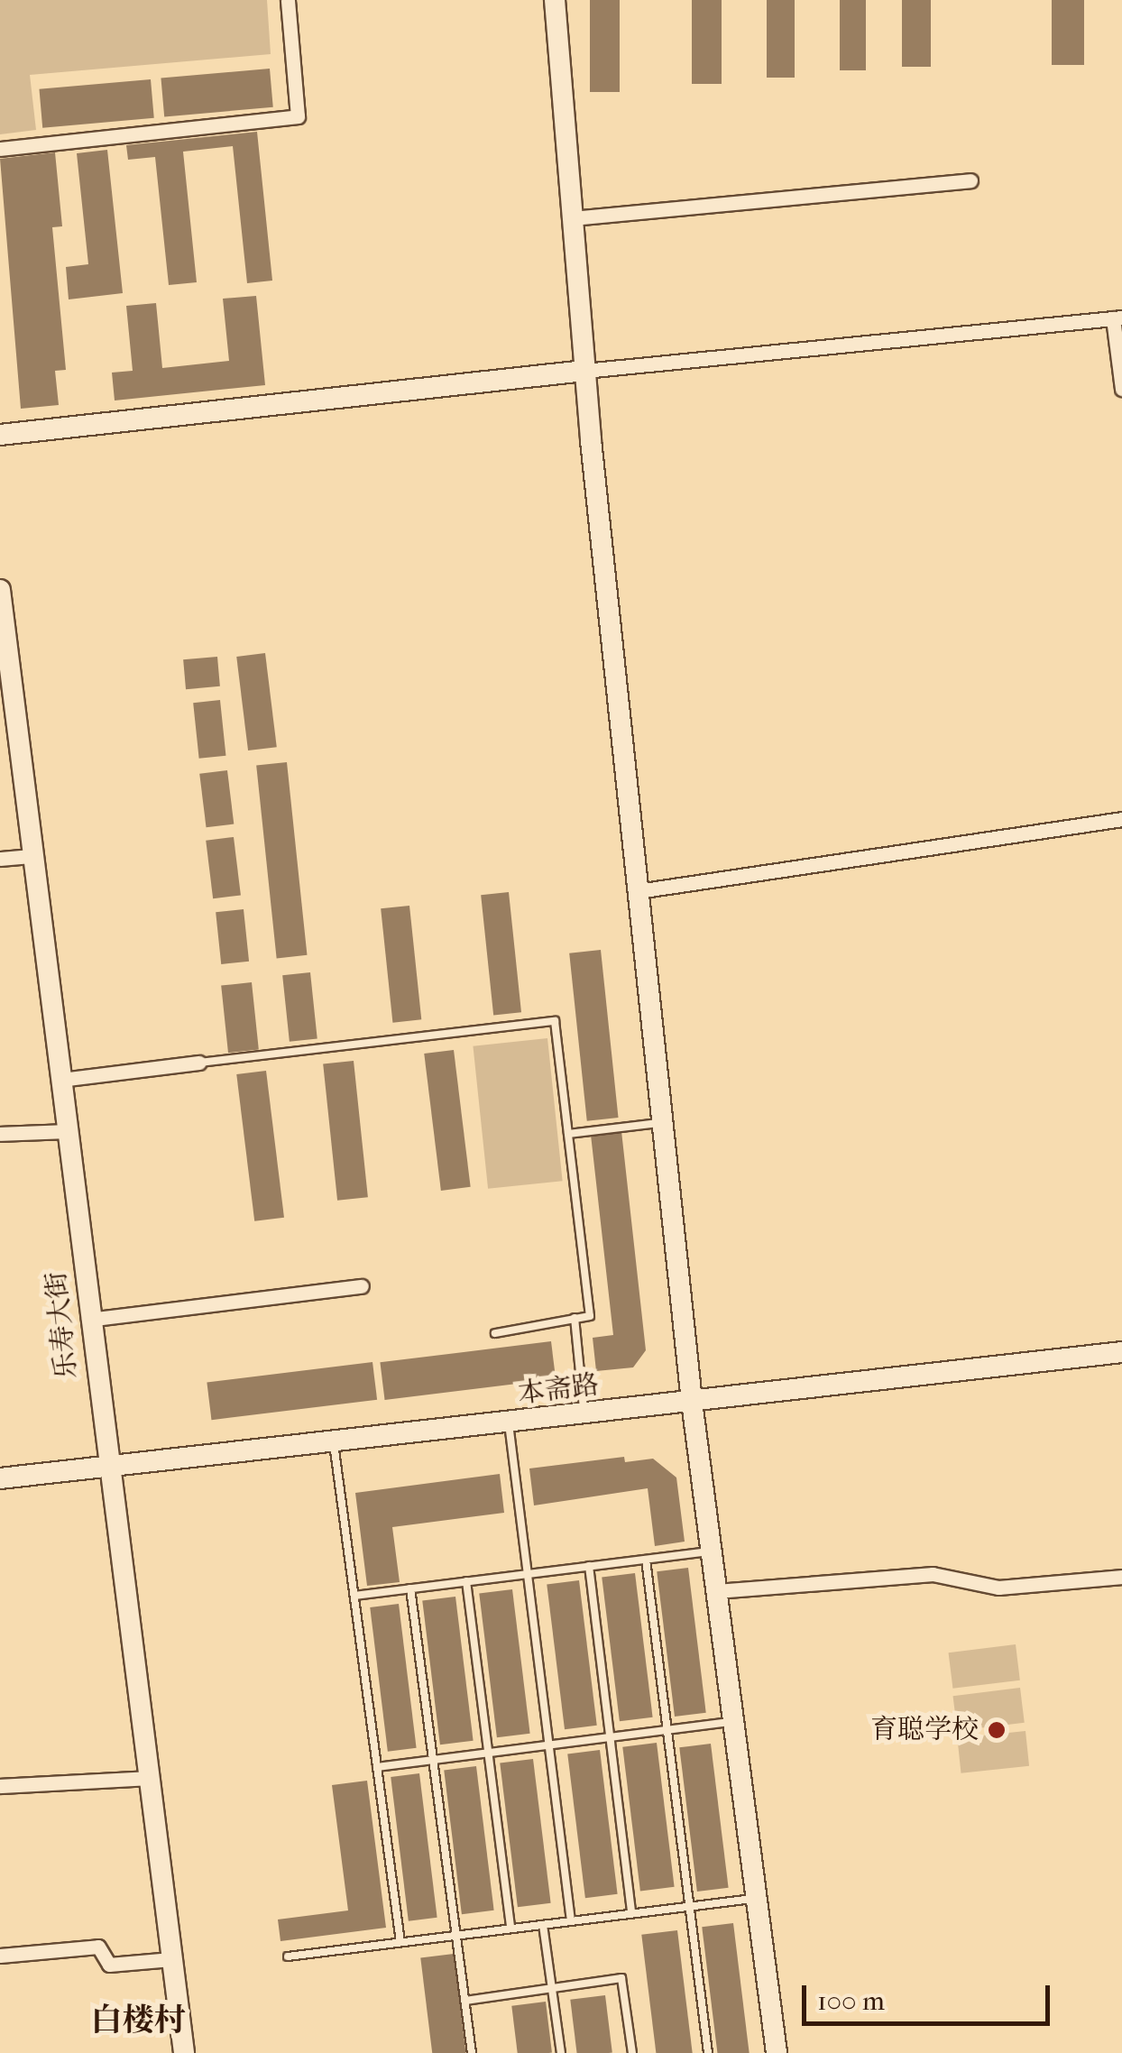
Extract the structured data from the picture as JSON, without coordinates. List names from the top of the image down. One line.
{"streets":{"street":["乐寿大街","本斋路"]},"crossings":[["乐寿大街","本斋路"]],"districts":["白楼村"],"places":["育聪学校"],"scale_bar":"100 m"}
